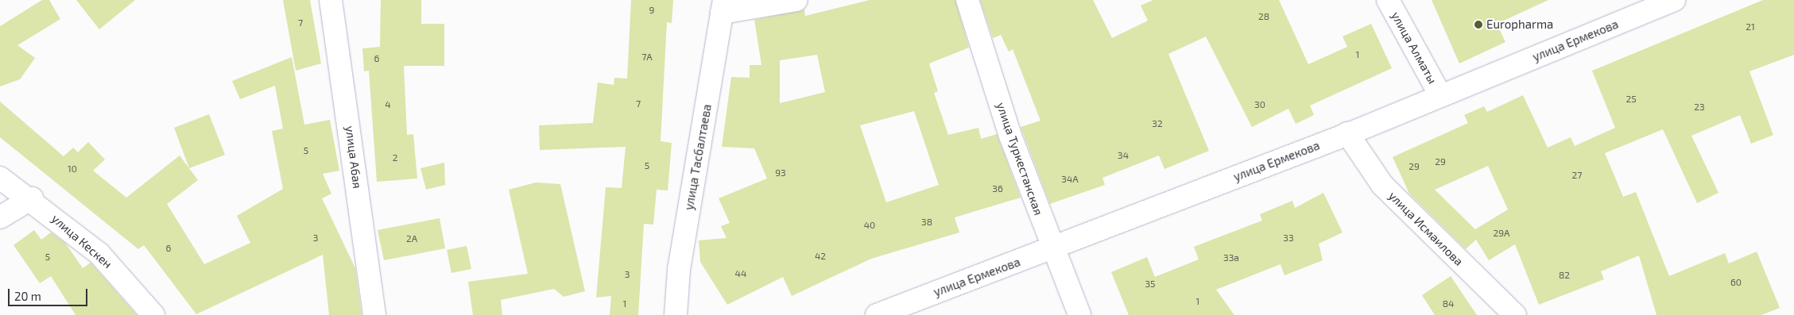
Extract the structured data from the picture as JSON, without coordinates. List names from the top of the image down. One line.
{"streets":{"street":["улица Ермекова","улица Алматы","улица Абая","улица Тасбалтаева","улица Туркестанская","улица Исмаилова","улица Кескен"]},"crossings":[["улица Ермекова","улица Алматы"],["улица Ермекова","улица Туркестанская"],["улица Ермекова","улица Исмаилова"]],"places":["Europharma"],"house_numbers":["9","28","7","21","1","7А","6","25","7","4","30","23","32","5","34","2","29","5","29","10","93","27","34А","36","38","40","29А","3","33","2А","6","42","5","33а","44","3","82","60","35","1","1","84"],"scale_bar":"20 m"}
